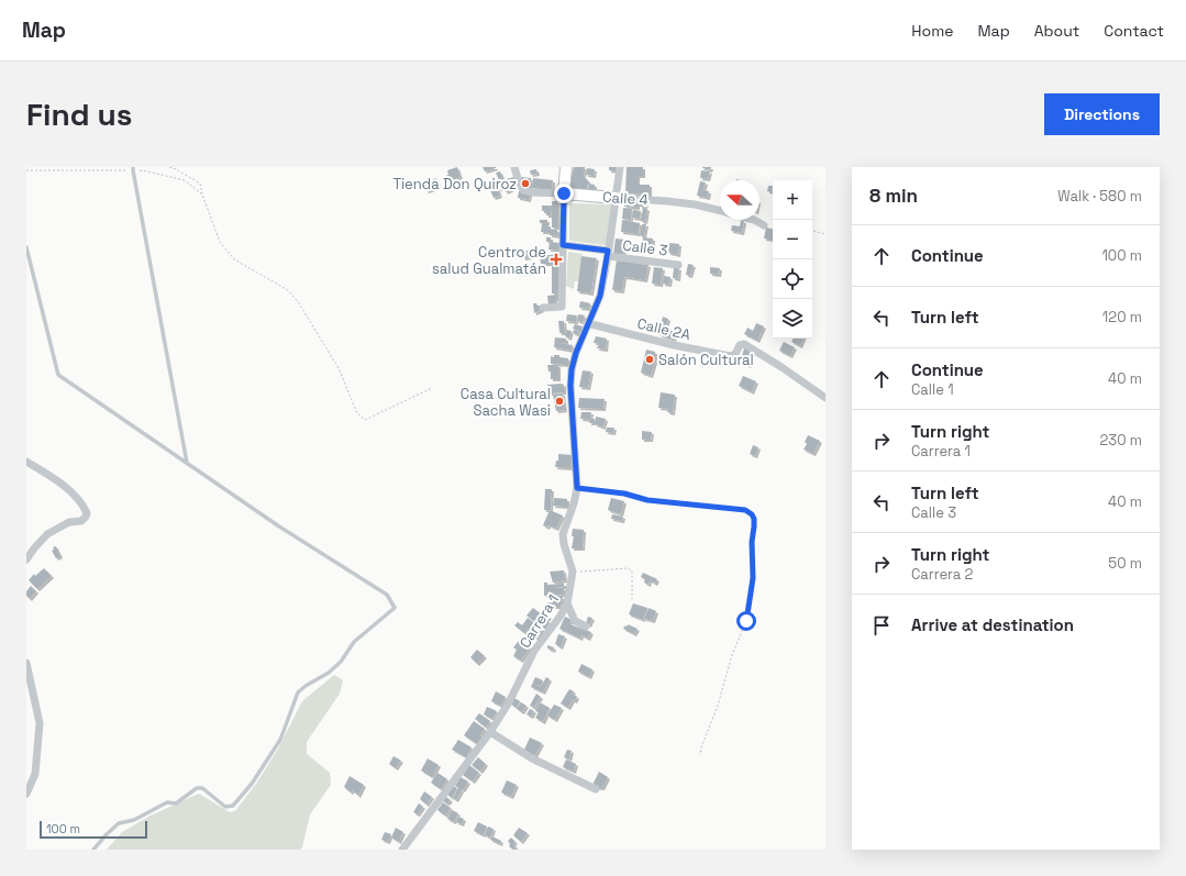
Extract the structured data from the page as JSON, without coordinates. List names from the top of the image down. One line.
{"streets":{"street":["Calle 4","Calle 3","Calle 2A","Carrera 1"]},"crossings":[["Calle 4","Carrera 1"],["Calle 3","Carrera 1"],["Calle 2A","Carrera 1"]],"places":{"other":["Tienda Don Quiroz","Salón Cultural","Casa Cultural Sacha Wasi"],"health":["Centro de salud Gualmatán"]},"scale_bar":"100 m","north":"left","page":{"header":"Map","nav":["Home","Map","About","Contact"],"buttons":"Directions","title":"Find us","heading":["8 min","Walk · 580 m"],"map_buttons":["+","−"],"list":[["Continue","100 m"],["Turn left","120 m"],["Continue","Calle 1","40 m"],["Turn right","Carrera 1","230 m"],["Turn left","Calle 3","40 m"],["Turn right","Carrera 2","50 m"],"Arrive at destination"],"scale":"100 m"}}
